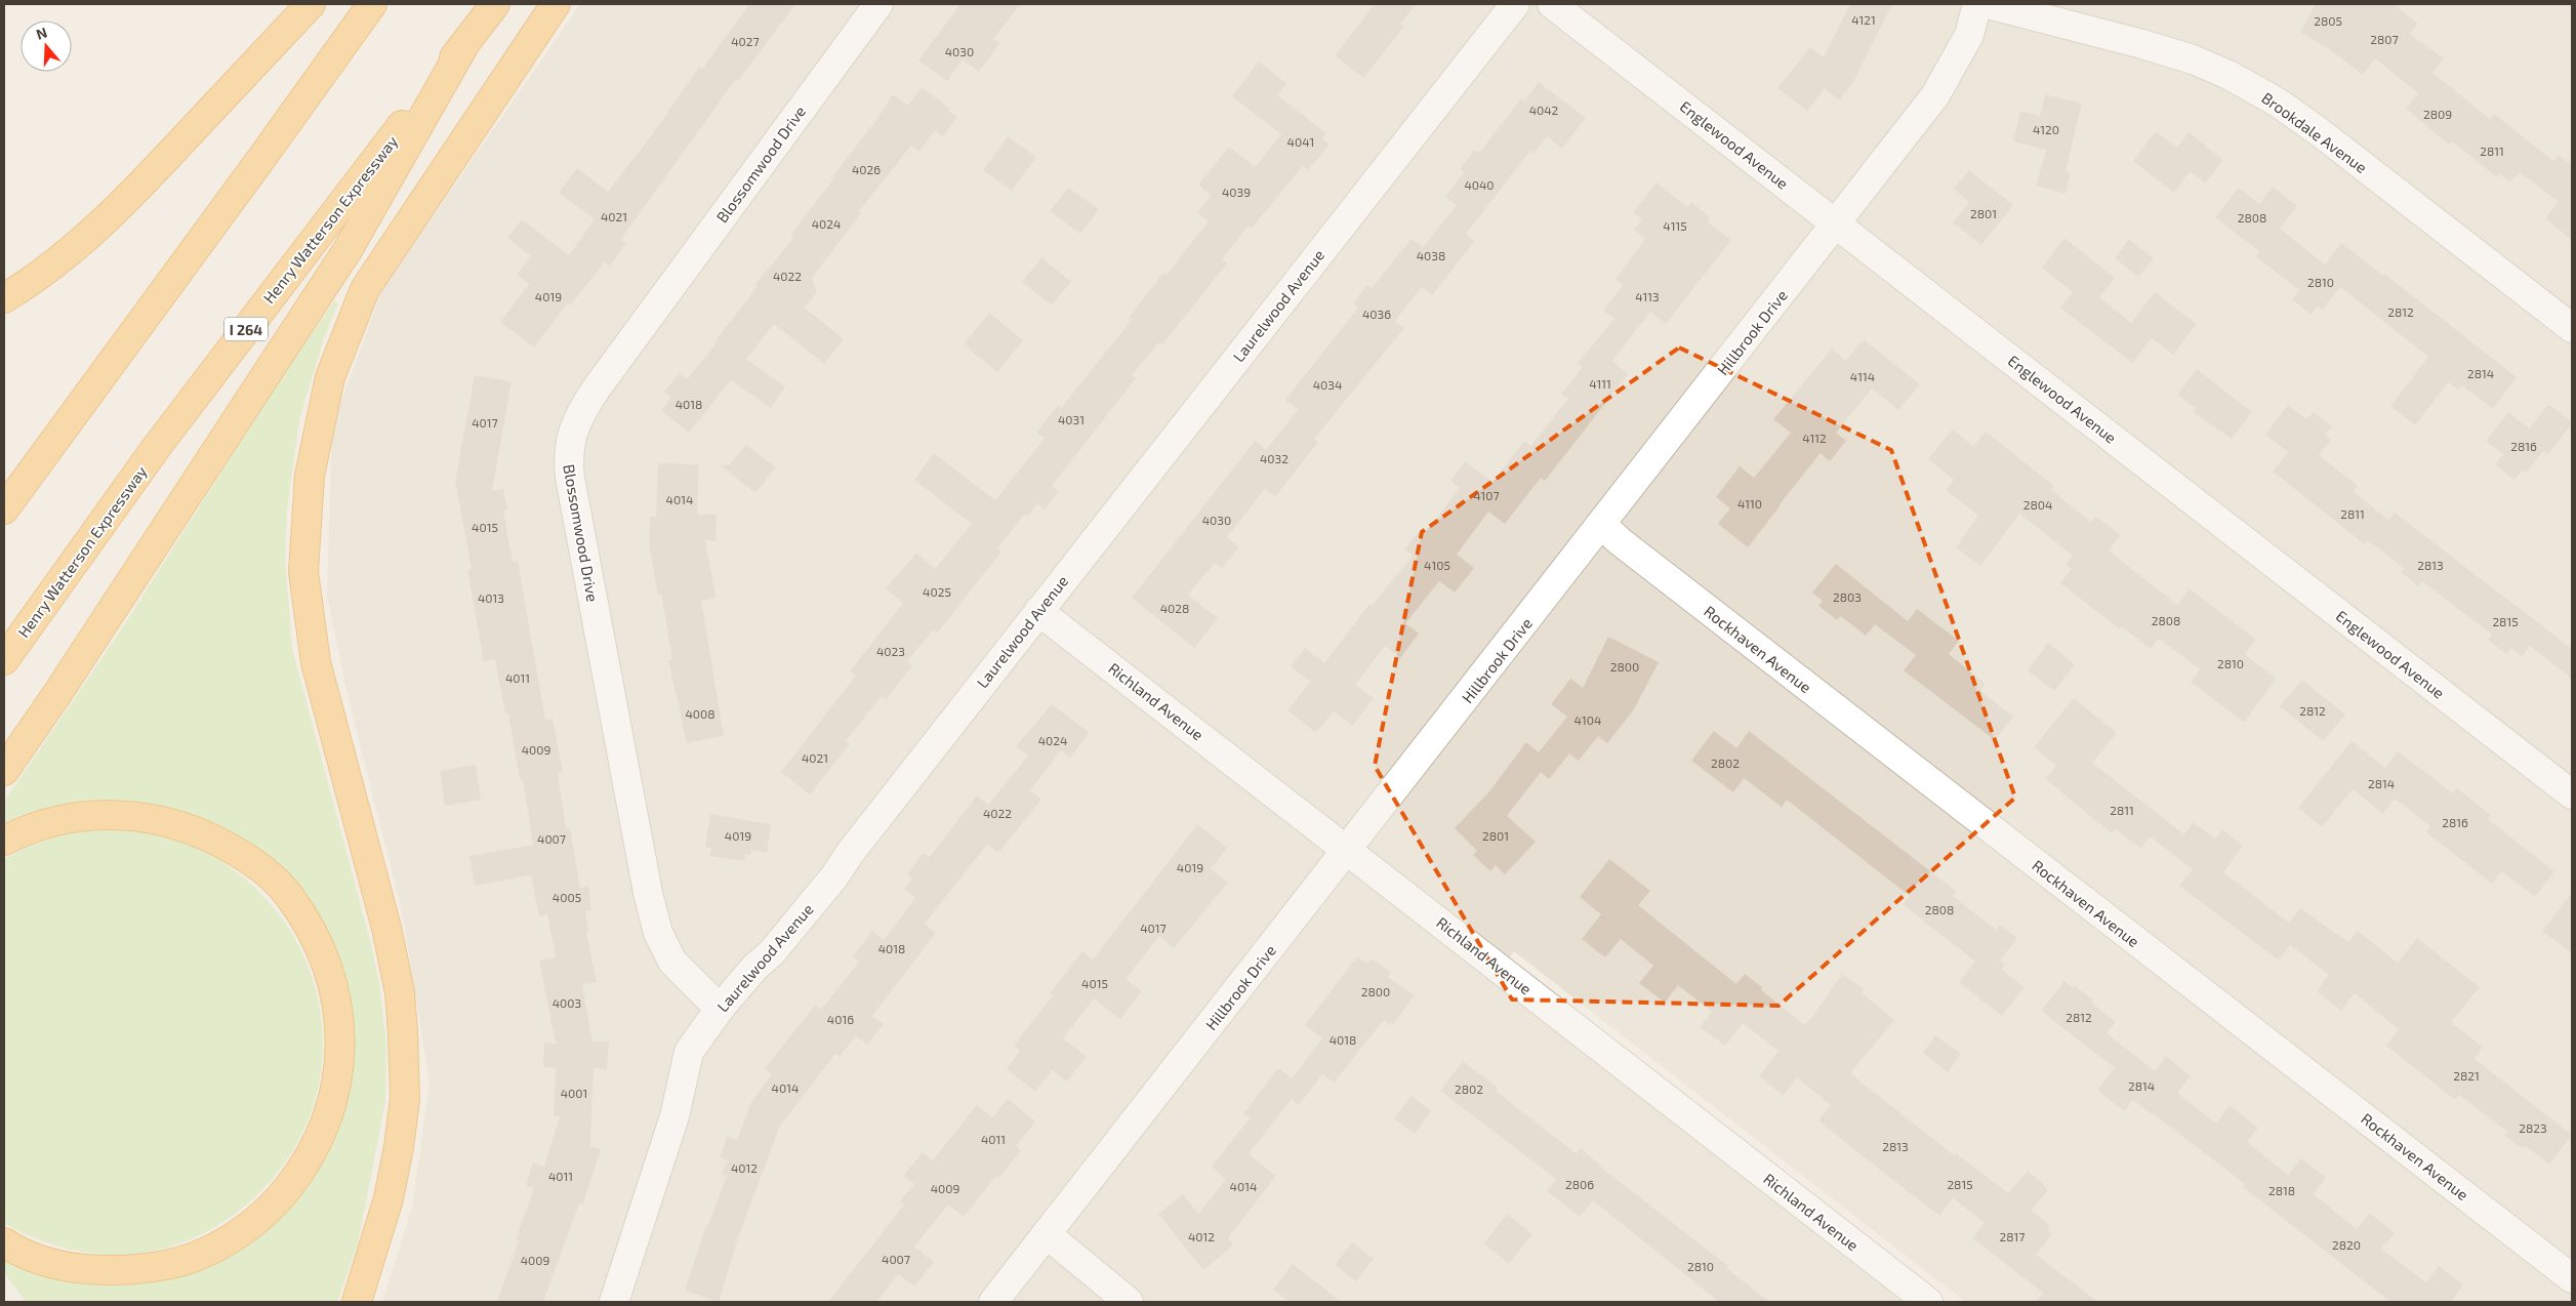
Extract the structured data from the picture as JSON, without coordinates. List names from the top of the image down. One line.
{"streets":{"highway":["Henry Watterson Expressway","I 264"],"street":["Brookdale Avenue","Englewood Avenue","Blossomwood Drive","Laurelwood Avenue","Hillbrook Drive","Rockhaven Avenue","Richland Avenue"]},"crossings":[["Englewood Avenue","Hillbrook Drive"],["Blossomwood Drive","Laurelwood Avenue"],["Laurelwood Avenue","Richland Avenue"],["Hillbrook Drive","Rockhaven Avenue"],["Hillbrook Drive","Richland Avenue"]],"house_numbers":["4121","2805","2807","4027","4030","4042","2809","4120","4041","2811","4026","4040","4039","2801","4021","2808","4024","4115","4038","4022","2810","4019","4113","2812","4036","2814","4114","4111","4034","4018","4031","4017","4112","2816","4032","4107","4014","4110","2804","2811","4030","4015","4105","2813","4025","2803","4013","4028","2808","2815","4023","2810","2800","4011","2812","4008","4104","4024","4009","4021","2802","2814","2811","4022","2816","4019","2801","4007","4019","4005","2808","4017","4018","4015","2800","4003","2812","4016","4018","2821","2814","4014","2802","4001","2823","4011","2813","4012","4011","2806","2815","4014","4009","2818","4012","2817","2820","4007","4009","2810"],"north":"top"}
